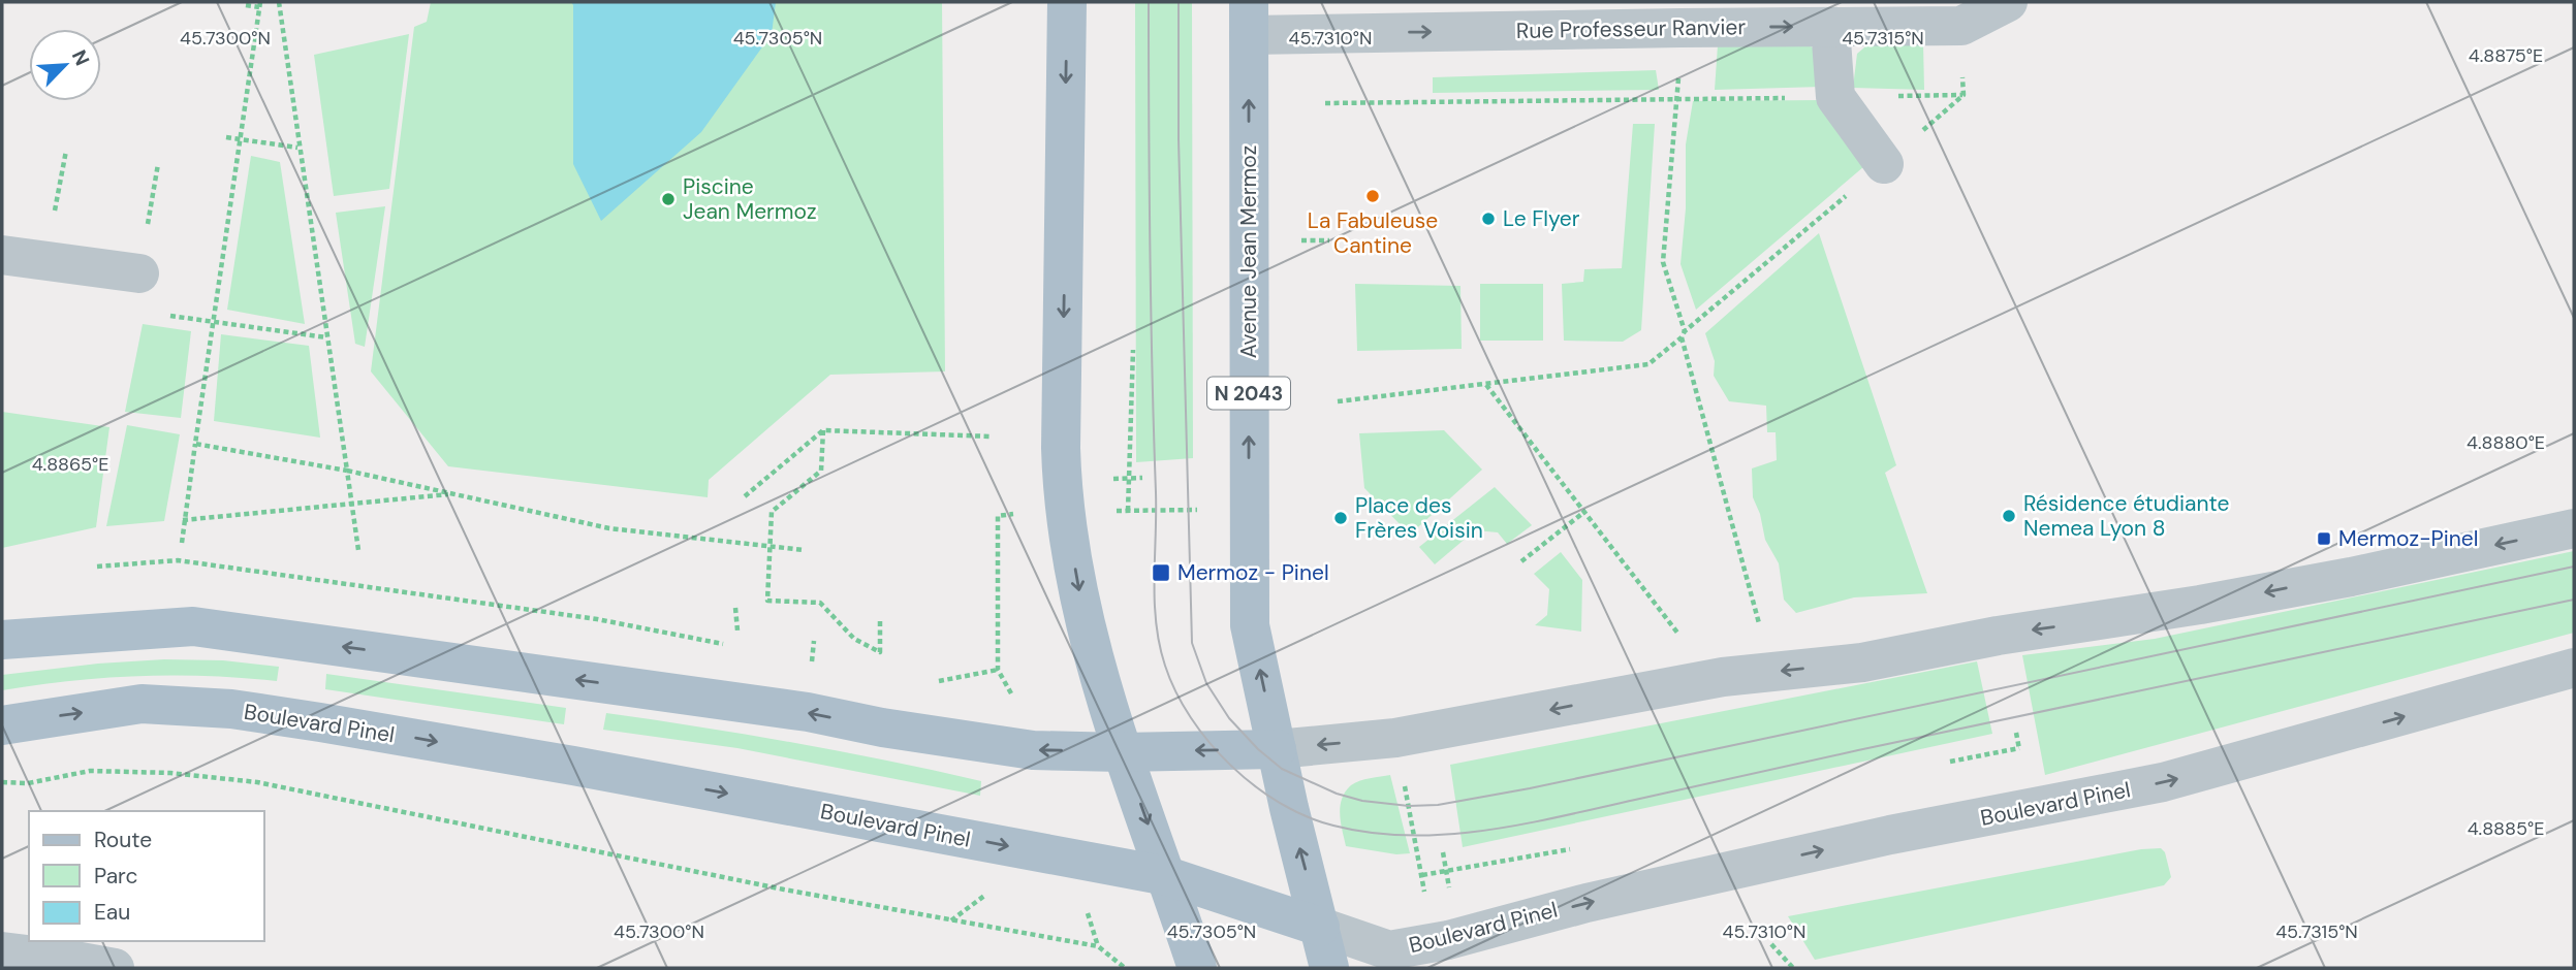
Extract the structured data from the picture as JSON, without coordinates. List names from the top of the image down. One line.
{"streets":{"main road":["Avenue Jean Mermoz","N 2043","Boulevard Pinel"],"street":["Rue Professeur Ranvier"]},"crossings":[["Rue Professeur Ranvier","Avenue Jean Mermoz"],["Avenue Jean Mermoz","N 2043"],["Avenue Jean Mermoz","Boulevard Pinel"],["N 2043","Boulevard Pinel"]],"one_way":["Rue Professeur Ranvier"],"places":{"other":["La Fabuleuse Cantine","Piscine Jean Mermoz","Le Flyer","Résidence étudiante Nemea Lyon 8","Place des Frères Voisin"],"transit":["Mermoz-Pinel","Mermoz - Pinel"]},"legend":["Route","Parc","Eau"],"north":"top right","coordinates":["45.7300°N","45.7305°N","45.7310°N","45.7315°N","4.8875°E","4.8880°E","4.8865°E","4.8885°E"]}
